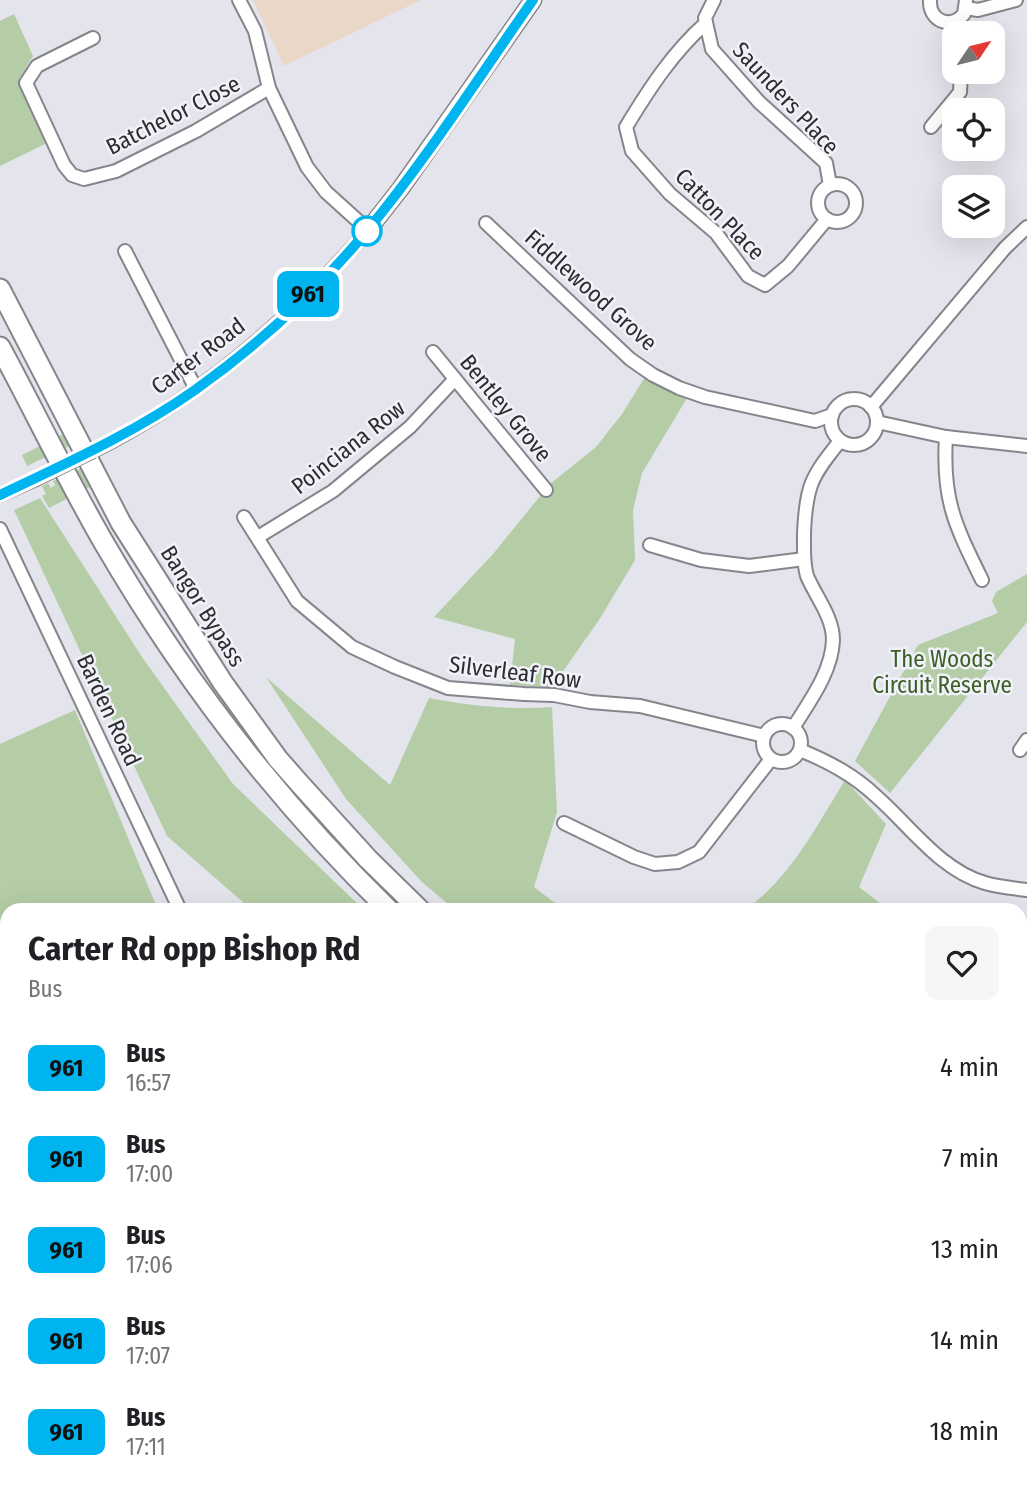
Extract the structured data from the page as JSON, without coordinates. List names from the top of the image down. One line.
{"streets":{"main road":["Bangor Bypass"],"street":["Saunders Place","Batchelor Close","Catton Place","Fiddlewood Grove","Carter Road","Bentley Grove","Poinciana Row","Silverleaf Row","Barden Road"]},"crossings":[["Saunders Place","Catton Place"],["Bentley Grove","Poinciana Row"],["Poinciana Row","Silverleaf Row"]],"parks":["The Woods Circuit Reserve"],"lines":["bus line 961"],"north":"top right","page":{"on_map":"961","heading":["Carter Rd opp Bishop Rd","Bus"],"list":[{"mark":"961","name":"Bus","note":"16:57","value":"4 min"},{"mark":"961","name":"Bus","note":"17:00","value":"7 min"},{"mark":"961","name":"Bus","note":"17:06","value":"13 min"},{"mark":"961","name":"Bus","note":"17:07","value":"14 min"},{"mark":"961","name":"Bus","note":"17:11","value":"18 min"}]}}
